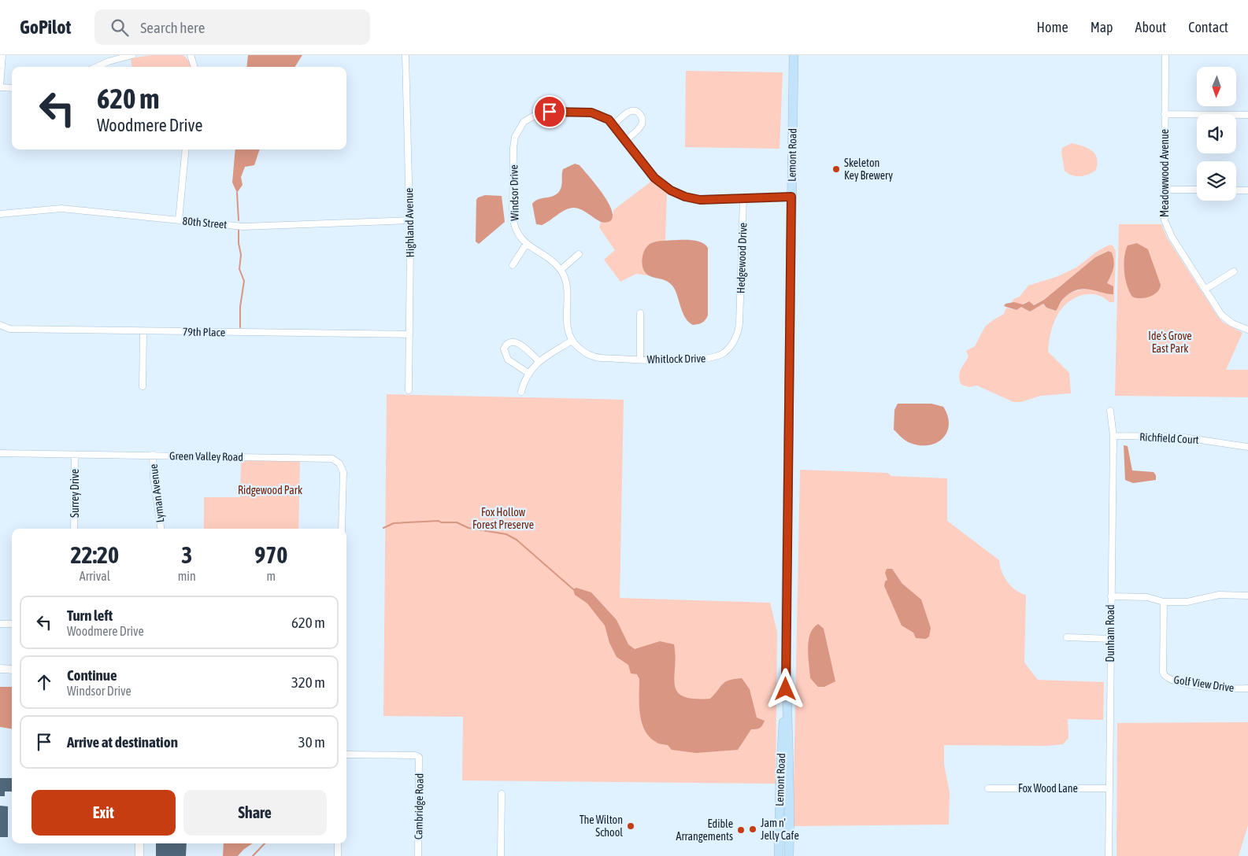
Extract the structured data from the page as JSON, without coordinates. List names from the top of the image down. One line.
{"streets":{"main road":["Lemont Road"],"street":["Meadowwood Avenue","Windsor Drive","80th Street","Highland Avenue","Hedgewood Drive","79th Place","Whitlock Drive","Richfield Court","Green Valley Road","Surrey Drive","Lyman Avenue","Dunham Road","Golf View Drive","Fox Wood Lane","Cambridge Road"]},"crossings":[["80th Street","Highland Avenue"],["Highland Avenue","79th Place"],["Hedgewood Drive","Whitlock Drive"],["Richfield Court","Dunham Road"],["Green Valley Road","Surrey Drive"],["Green Valley Road","Lyman Avenue"],["Dunham Road","Fox Wood Lane"]],"parks":["Ide's Grove East Park","Ridgewood Park","Fox Hollow Forest Preserve"],"places":["Skeleton Key Brewery","The Wilton School","Jam n' Jelly Cafe","Edible Arrangements"],"north":"bottom","page":{"header":"GoPilot","search":"Search here","nav":["Home","Map","About","Contact"],"turn":["620 m","Woodmere Drive"],"eta":["22:20","Arrival","3","min","970","m"],"list":[{"name":"Turn left","note":"Woodmere Drive","value":"620 m"},{"name":"Continue","note":"Windsor Drive","value":"320 m"},{"name":"Arrive at destination","value":"30 m"}],"buttons":["Exit","Share"]}}
